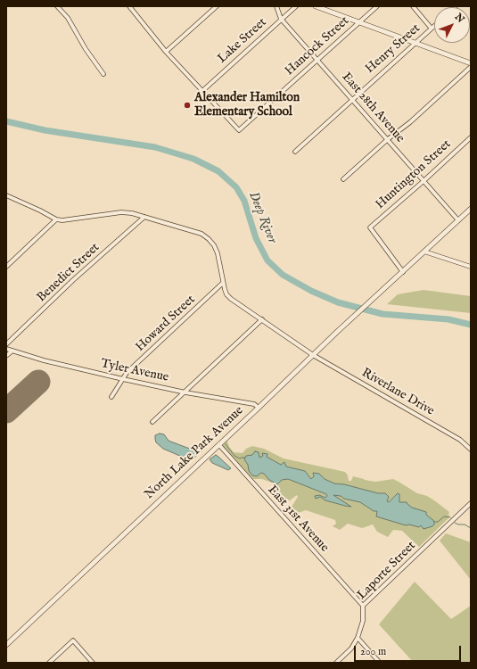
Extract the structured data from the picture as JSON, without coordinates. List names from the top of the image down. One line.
{"streets":{"street":["Lake Street","Hancock Street","Henry Street","East 28th Avenue","Huntington Street","Benedict Street","Howard Street","Tyler Avenue","Riverlane Drive","North Lake Park Avenue","East 31st Avenue","Laporte Street"]},"crossings":[["Lake Street","Hancock Street"],["Lake Street","East 28th Avenue"],["Hancock Street","East 28th Avenue"],["Henry Street","East 28th Avenue"],["East 28th Avenue","Huntington Street"],["East 28th Avenue","North Lake Park Avenue"],["Huntington Street","North Lake Park Avenue"],["Benedict Street","Riverlane Drive"],["Howard Street","Tyler Avenue"],["Howard Street","Riverlane Drive"],["Tyler Avenue","North Lake Park Avenue"],["Riverlane Drive","North Lake Park Avenue"],["North Lake Park Avenue","East 31st Avenue"],["East 31st Avenue","Laporte Street"]],"water":["Deep River"],"places":["Alexander Hamilton Elementary School"],"scale_bar":"200 m","north":"top right"}
